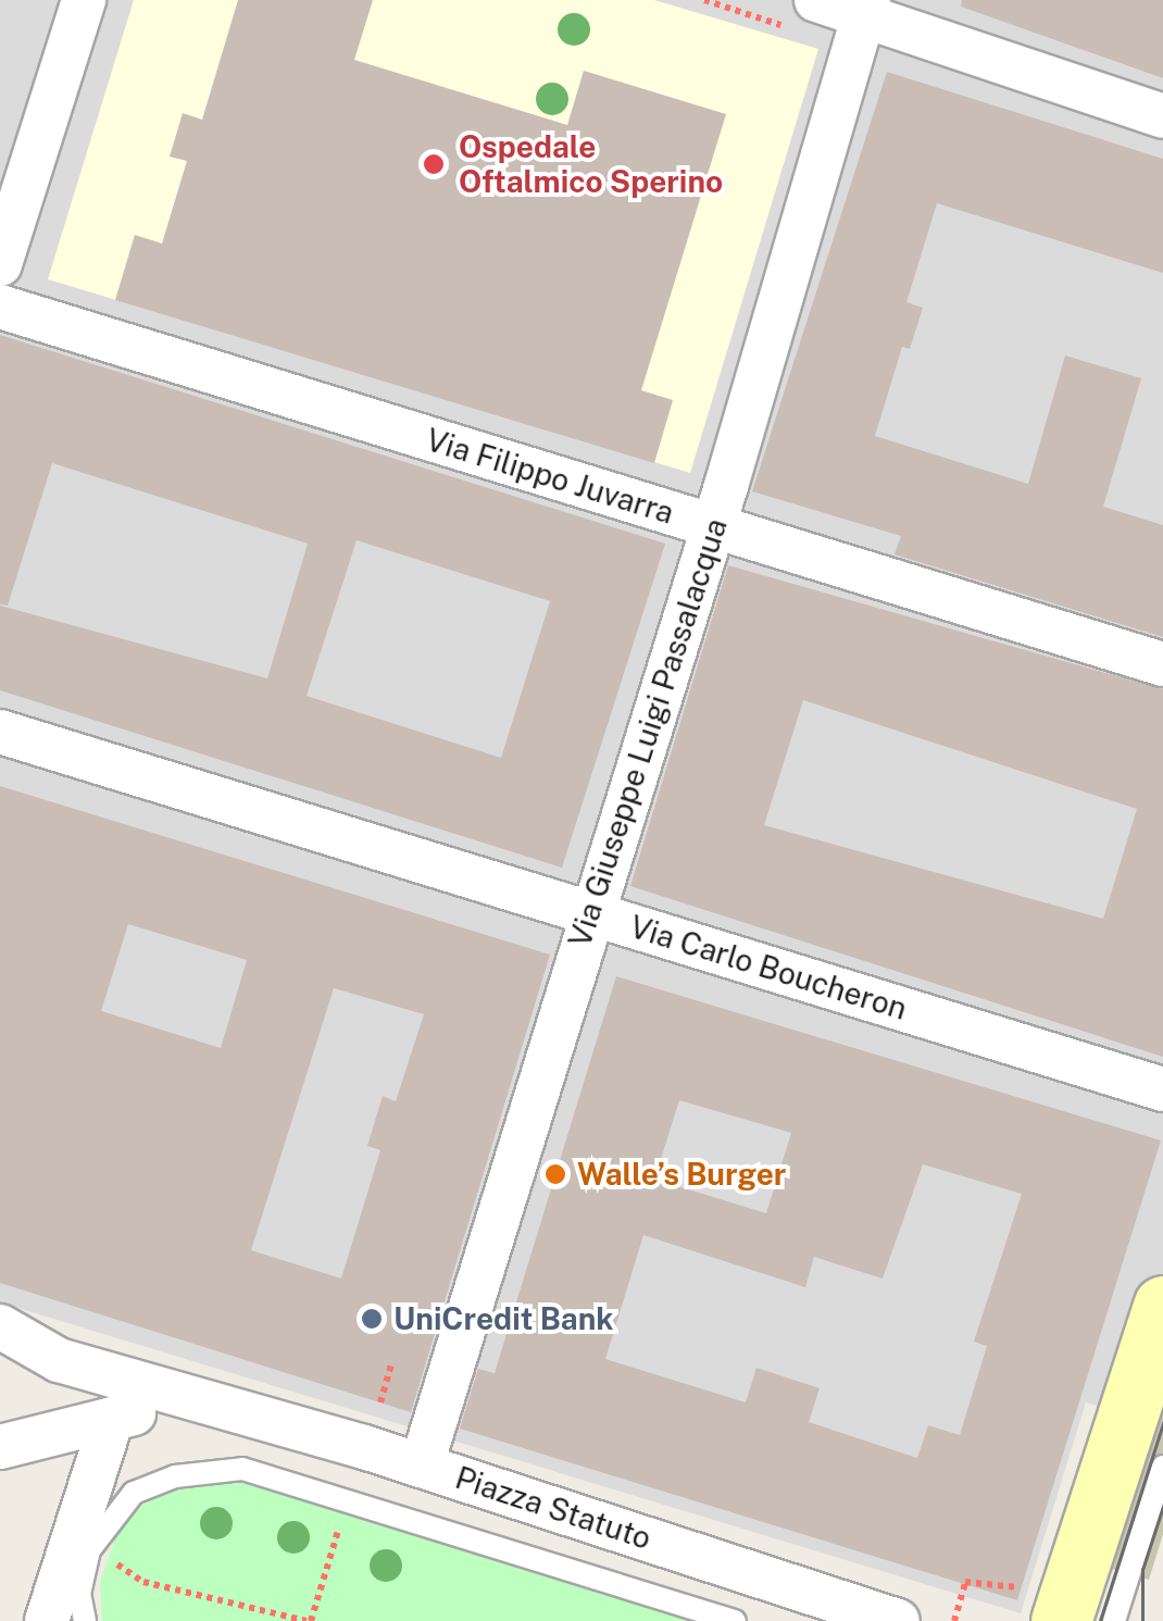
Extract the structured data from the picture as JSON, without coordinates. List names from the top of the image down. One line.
{"streets":{"street":["Via Filippo Juvarra","Via Giuseppe Luigi Passalacqua","Via Carlo Boucheron","Piazza Statuto"]},"crossings":[["Via Filippo Juvarra","Via Giuseppe Luigi Passalacqua"],["Via Giuseppe Luigi Passalacqua","Via Carlo Boucheron"],["Via Giuseppe Luigi Passalacqua","Piazza Statuto"]],"places":["Ospedale Oftalmico Sperino","Walle’s Burger","UniCredit Bank"]}
